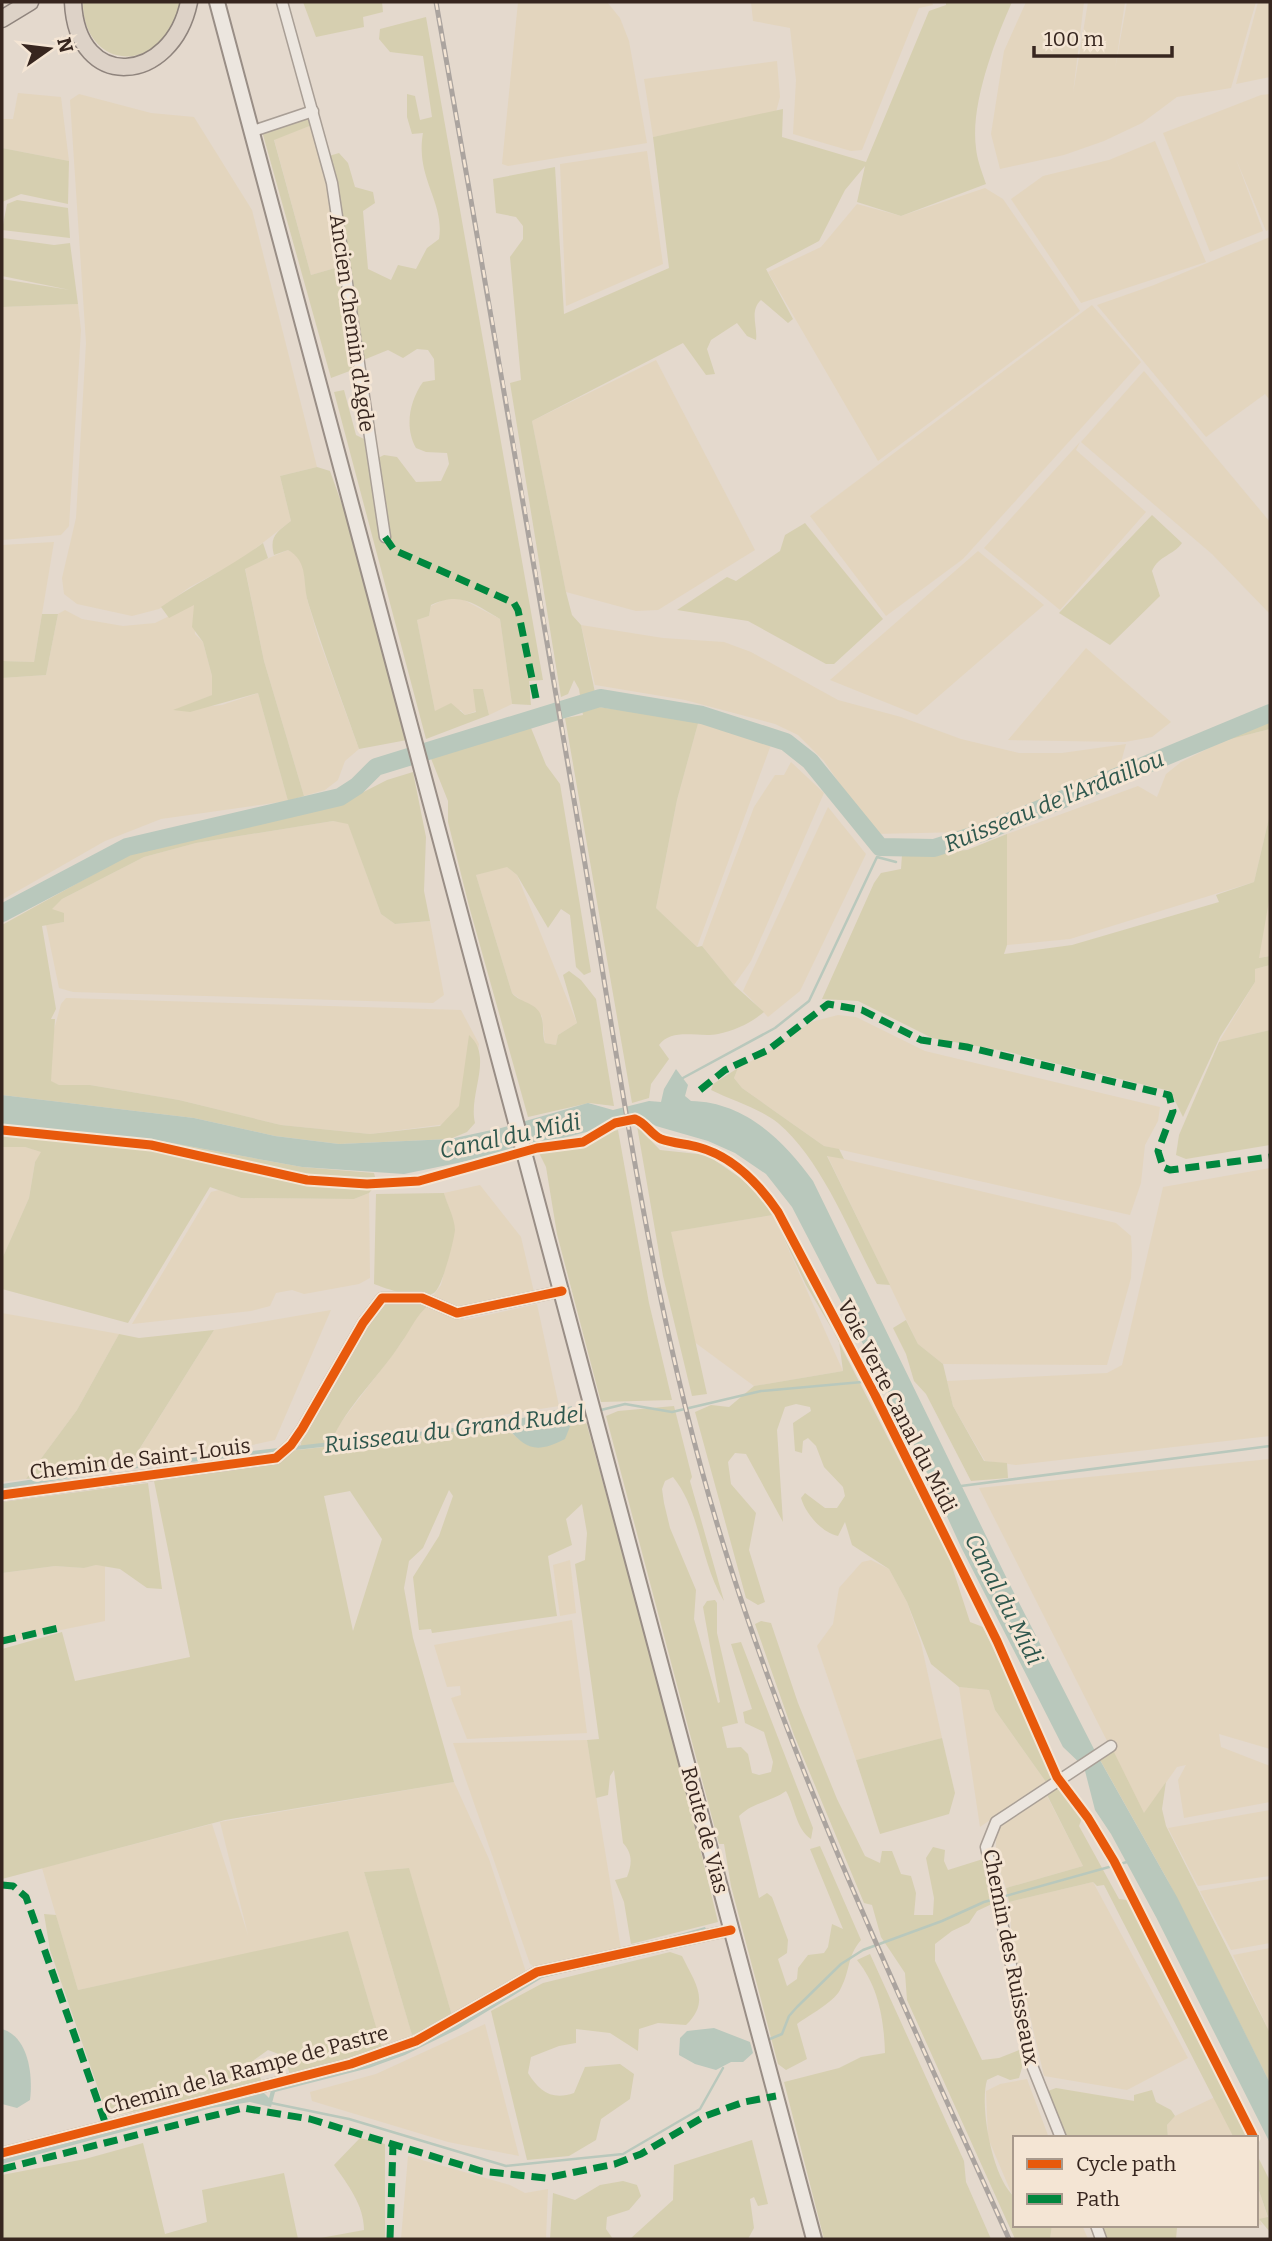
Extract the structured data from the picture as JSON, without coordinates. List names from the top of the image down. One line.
{"streets":{"main road":["Route de Vias"],"street":["Ancien Chemin d'Agde","Chemin de Saint-Louis","Chemin des Ruisseaux","Chemin de la Rampe de Pastre"],"cycle path":["Voie Verte Canal du Midi"]},"crossings":[["Chemin de Saint-Louis","Route de Vias"],["Route de Vias","Chemin de la Rampe de Pastre"]],"water":["Ruisseau de l'Ardaillou","Canal du Midi","Ruisseau du Grand Rudel"],"legend":["Cycle path","Path"],"scale_bar":"100 m","north":"right"}
